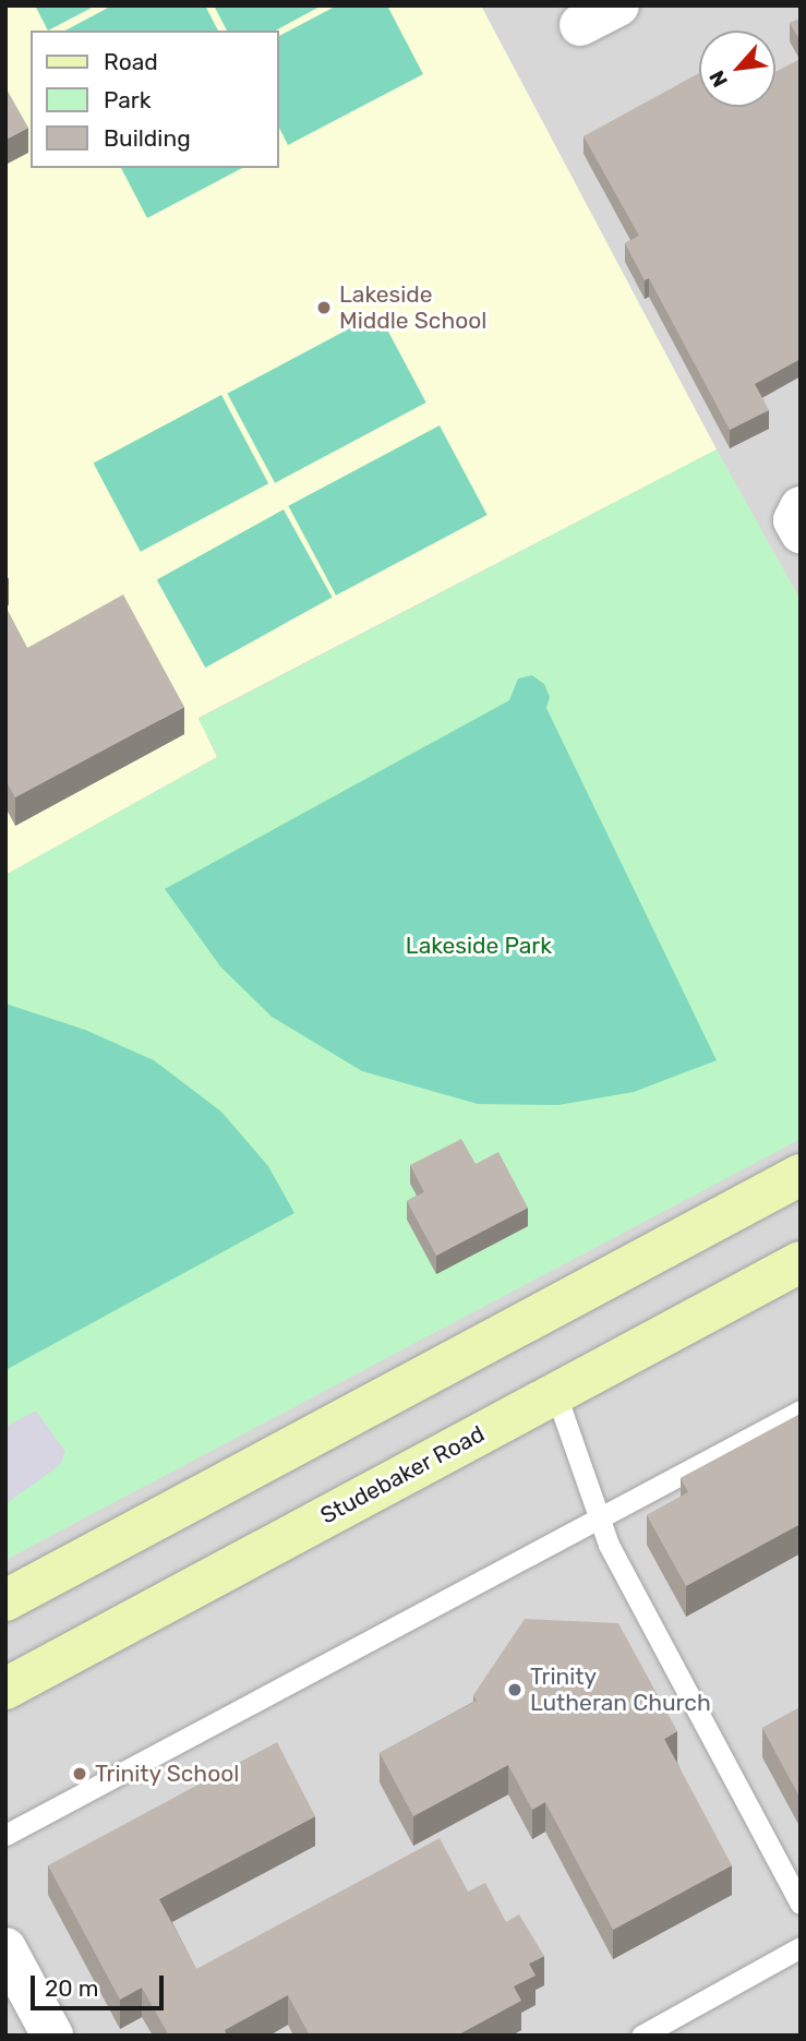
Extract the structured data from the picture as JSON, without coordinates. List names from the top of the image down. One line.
{"streets":{"main road":["Studebaker Road"]},"parks":["Lakeside Park"],"places":["Lakeside Middle School","Trinity Lutheran Church","Trinity School"],"legend":["Road","Park","Building"],"scale_bar":"20 m","north":"bottom left"}
